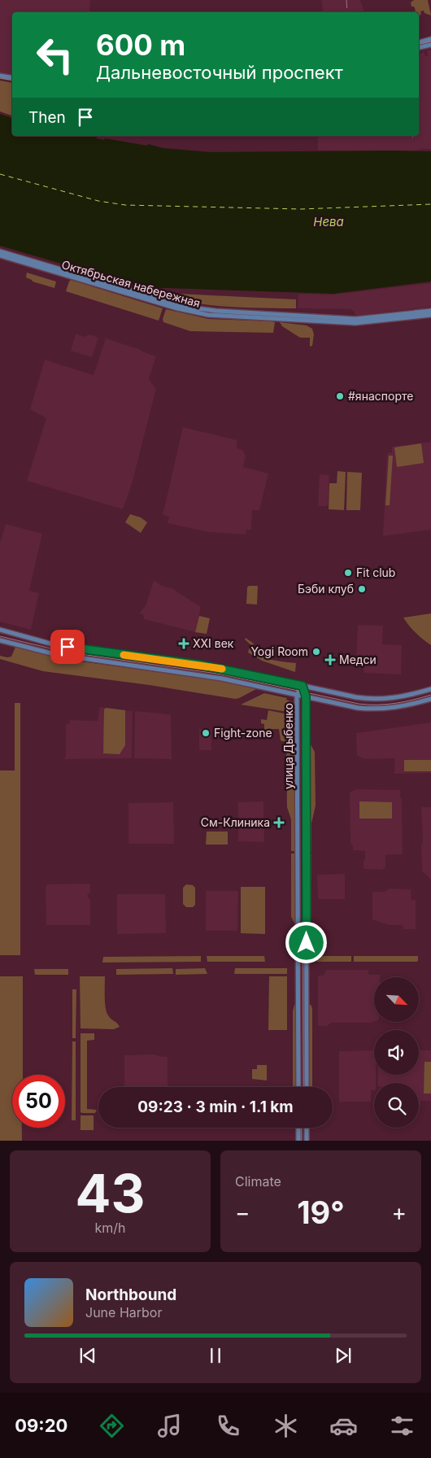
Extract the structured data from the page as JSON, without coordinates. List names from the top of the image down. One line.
{"streets":{"main road":["Октябрьская набережная","улица Дыбенко"]},"water":["Нева"],"places":{"other":["#янаспорте","Fit club","Бэби клуб","Yogi Room","Fight-zone"],"health":["XXI век","Медси","См-Клиника"]},"north":"bottom right","page":{"turn":["600 m","Дальневосточный проспект"],"then":"Then","limit":"50","trip":"09:23 · 3 min · 1.1 km","tile":[["43","km/h"],"Climate"],"heat":["−","19°","+"],"song":["Northbound","June Harbor"],"tabs":"09:20"}}
